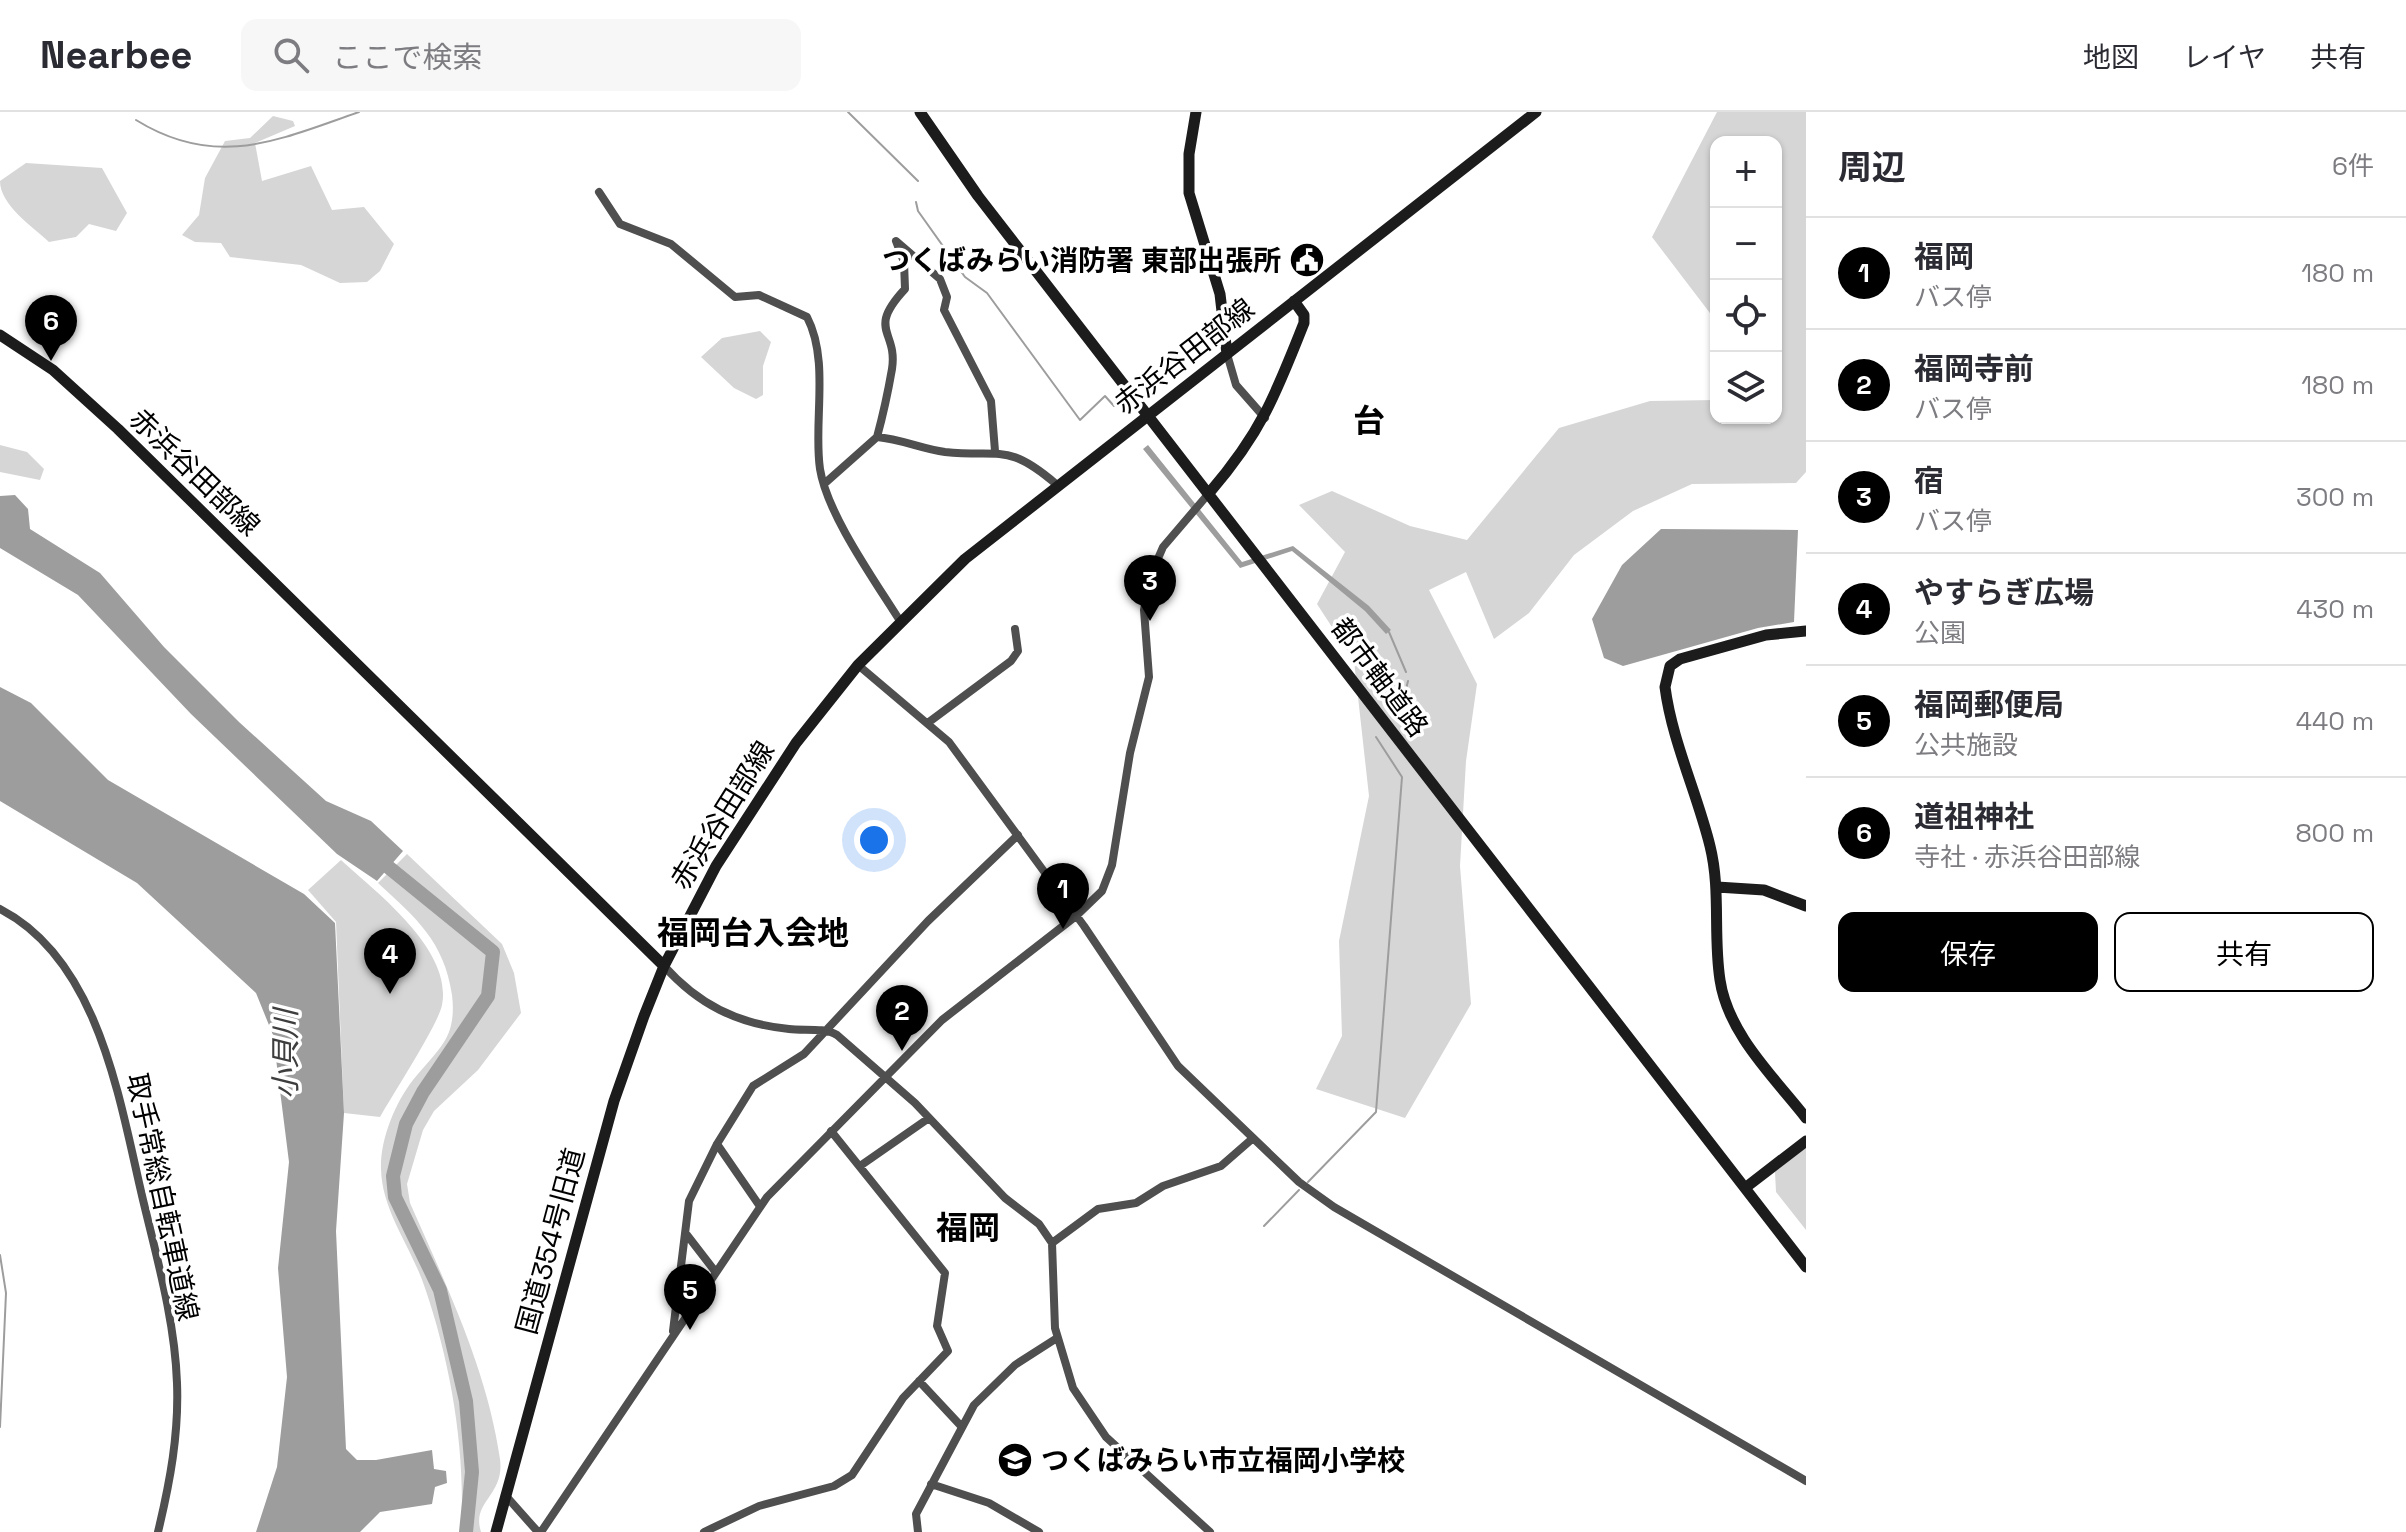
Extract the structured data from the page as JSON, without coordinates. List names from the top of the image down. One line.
{"streets":{"main road":["赤浜谷田部線","都市軸道路","国道354号旧道"],"street":["取手常総自転車道線"]},"crossings":[["赤浜谷田部線","都市軸道路"],["赤浜谷田部線","国道354号旧道"]],"districts":["台","福岡台入会地","福岡"],"water":["小貝川"],"places":{"public building":["つくばみらい消防署 東部出張所"],"school or university":["つくばみらい市立福岡小学校"]},"page":{"header":"Nearbee","search":"ここで検索","nav":["地図","レイヤ","共有"],"heading":["周辺","6件"],"map_buttons":["+","−"],"list":[{"mark":"1","name":"福岡","note":"バス停","value":"180 m"},{"mark":"2","name":"福岡寺前","note":"バス停","value":"180 m"},{"mark":"3","name":"宿","note":"バス停","value":"300 m"},{"mark":"4","name":"やすらぎ広場","note":"公園","value":"430 m"},{"mark":"5","name":"福岡郵便局","note":"公共施設","value":"440 m"},{"mark":"6","name":"道祖神社","note":"寺社 · 赤浜谷田部線","value":"800 m"}],"pins":["6","3","1","4","2","5"],"buttons":["保存","共有"]}}
